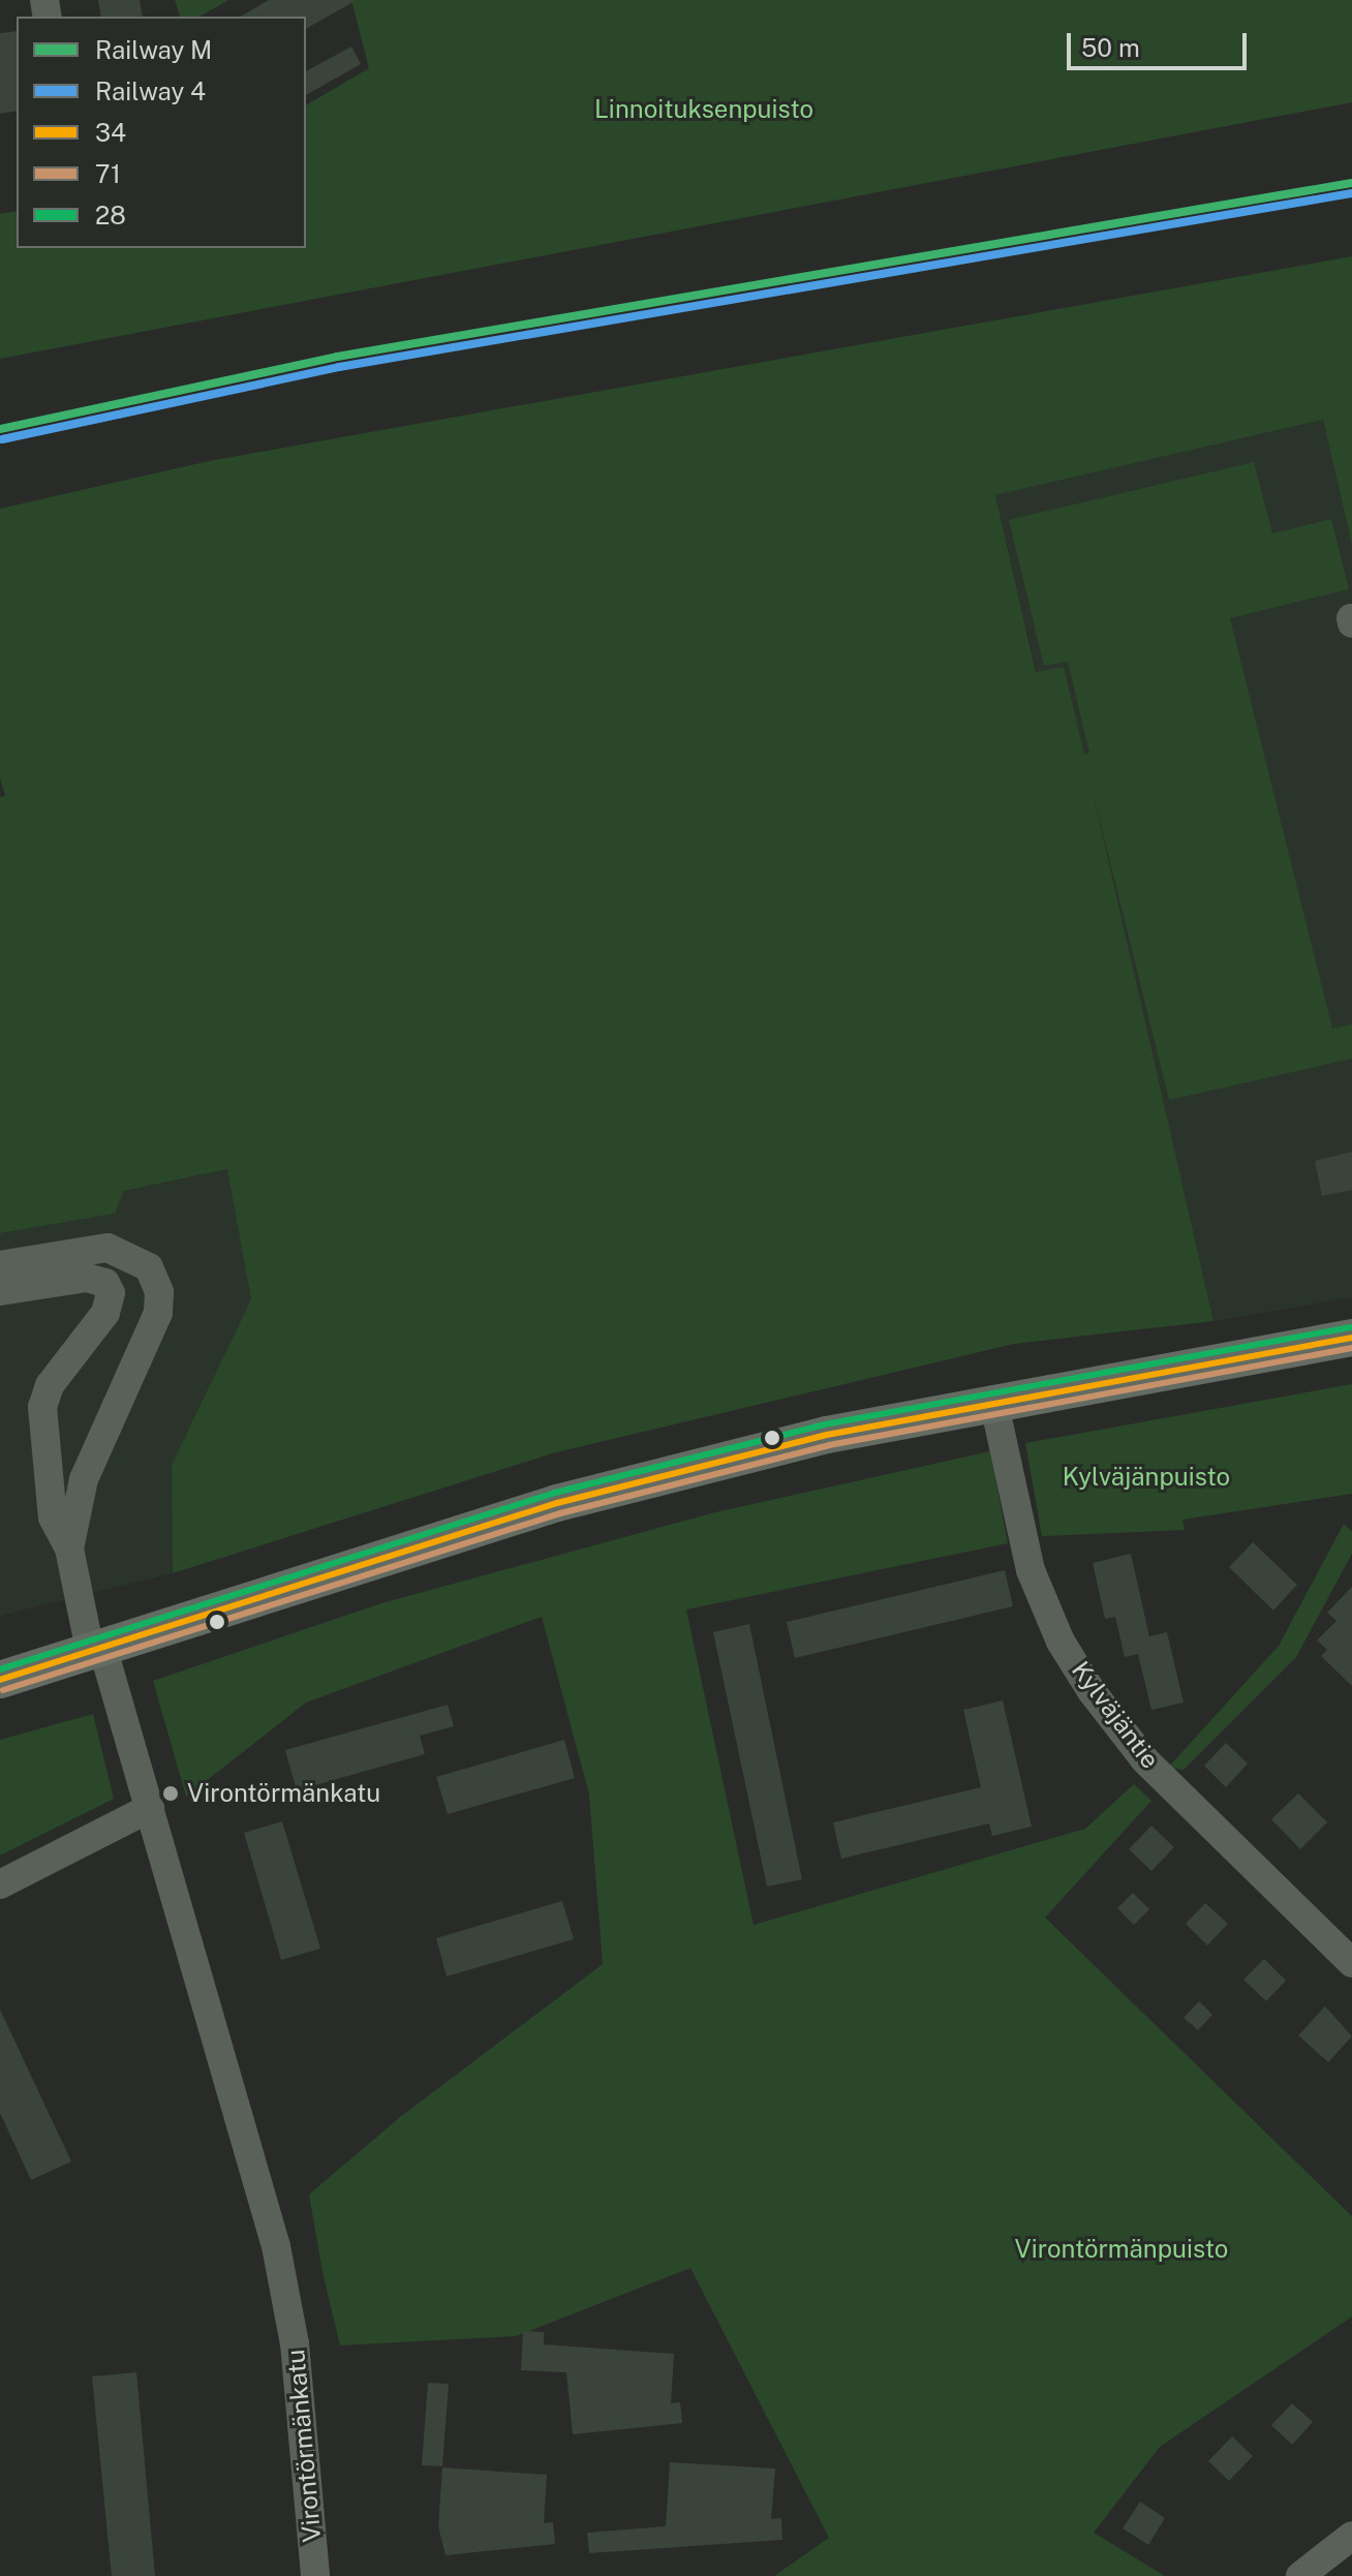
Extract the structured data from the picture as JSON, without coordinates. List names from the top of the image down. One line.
{"streets":{"street":["Kylväjäntie","Virontörmänkatu"]},"parks":["Linnoituksenpuisto","Kylväjänpuisto","Virontörmänpuisto"],"places":["Virontörmänkatu"],"lines":["rail line M","rail line 4","transit line 28","transit line 34","transit line 71"],"legend":["Railway M","Railway 4","34","71","28"],"scale_bar":"50 m"}
